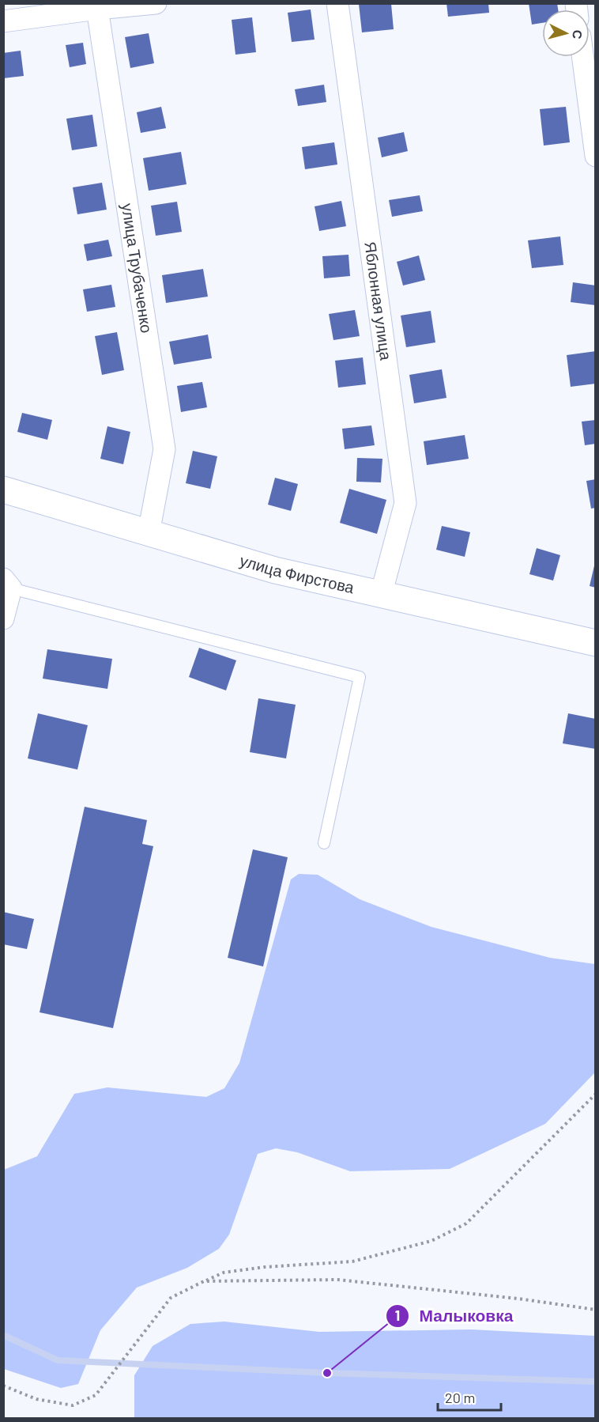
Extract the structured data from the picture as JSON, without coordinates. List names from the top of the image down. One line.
{"streets":{"main road":["улица Фирстова"],"street":["улица Трубаченко","Яблонная улица"]},"crossings":[["улица Трубаченко","улица Фирстова"],["Яблонная улица","улица Фирстова"]],"places":["Малыковка"],"scale_bar":"20 m","north":"right"}
